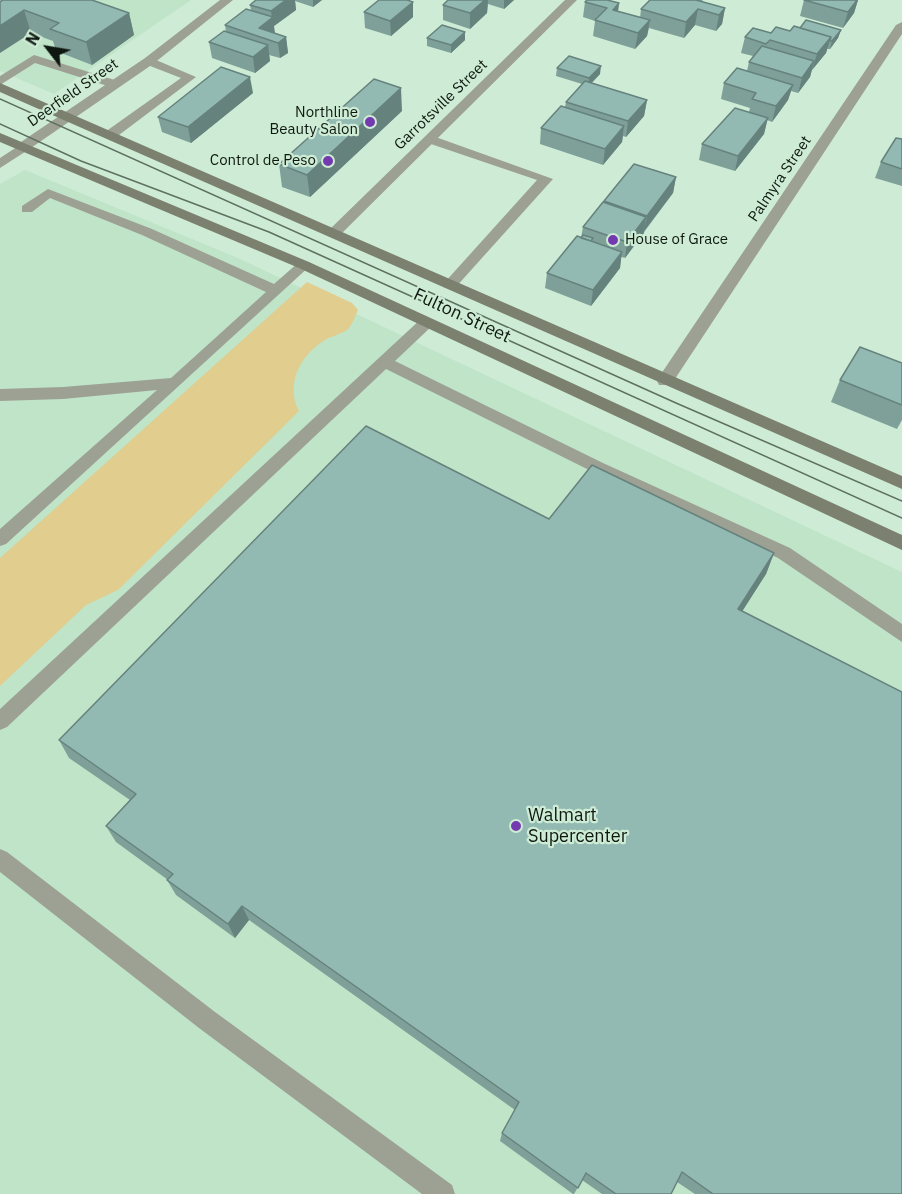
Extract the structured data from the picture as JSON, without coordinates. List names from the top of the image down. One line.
{"streets":{"main road":["Fulton Street"],"street":["Deerfield Street","Garrotsville Street","Palmyra Street"]},"crossings":[["Deerfield Street","Fulton Street"],["Garrotsville Street","Fulton Street"],["Palmyra Street","Fulton Street"]],"places":["Northline Beauty Salon","Control de Peso","House of Grace","Walmart Supercenter"],"north":"top left"}
